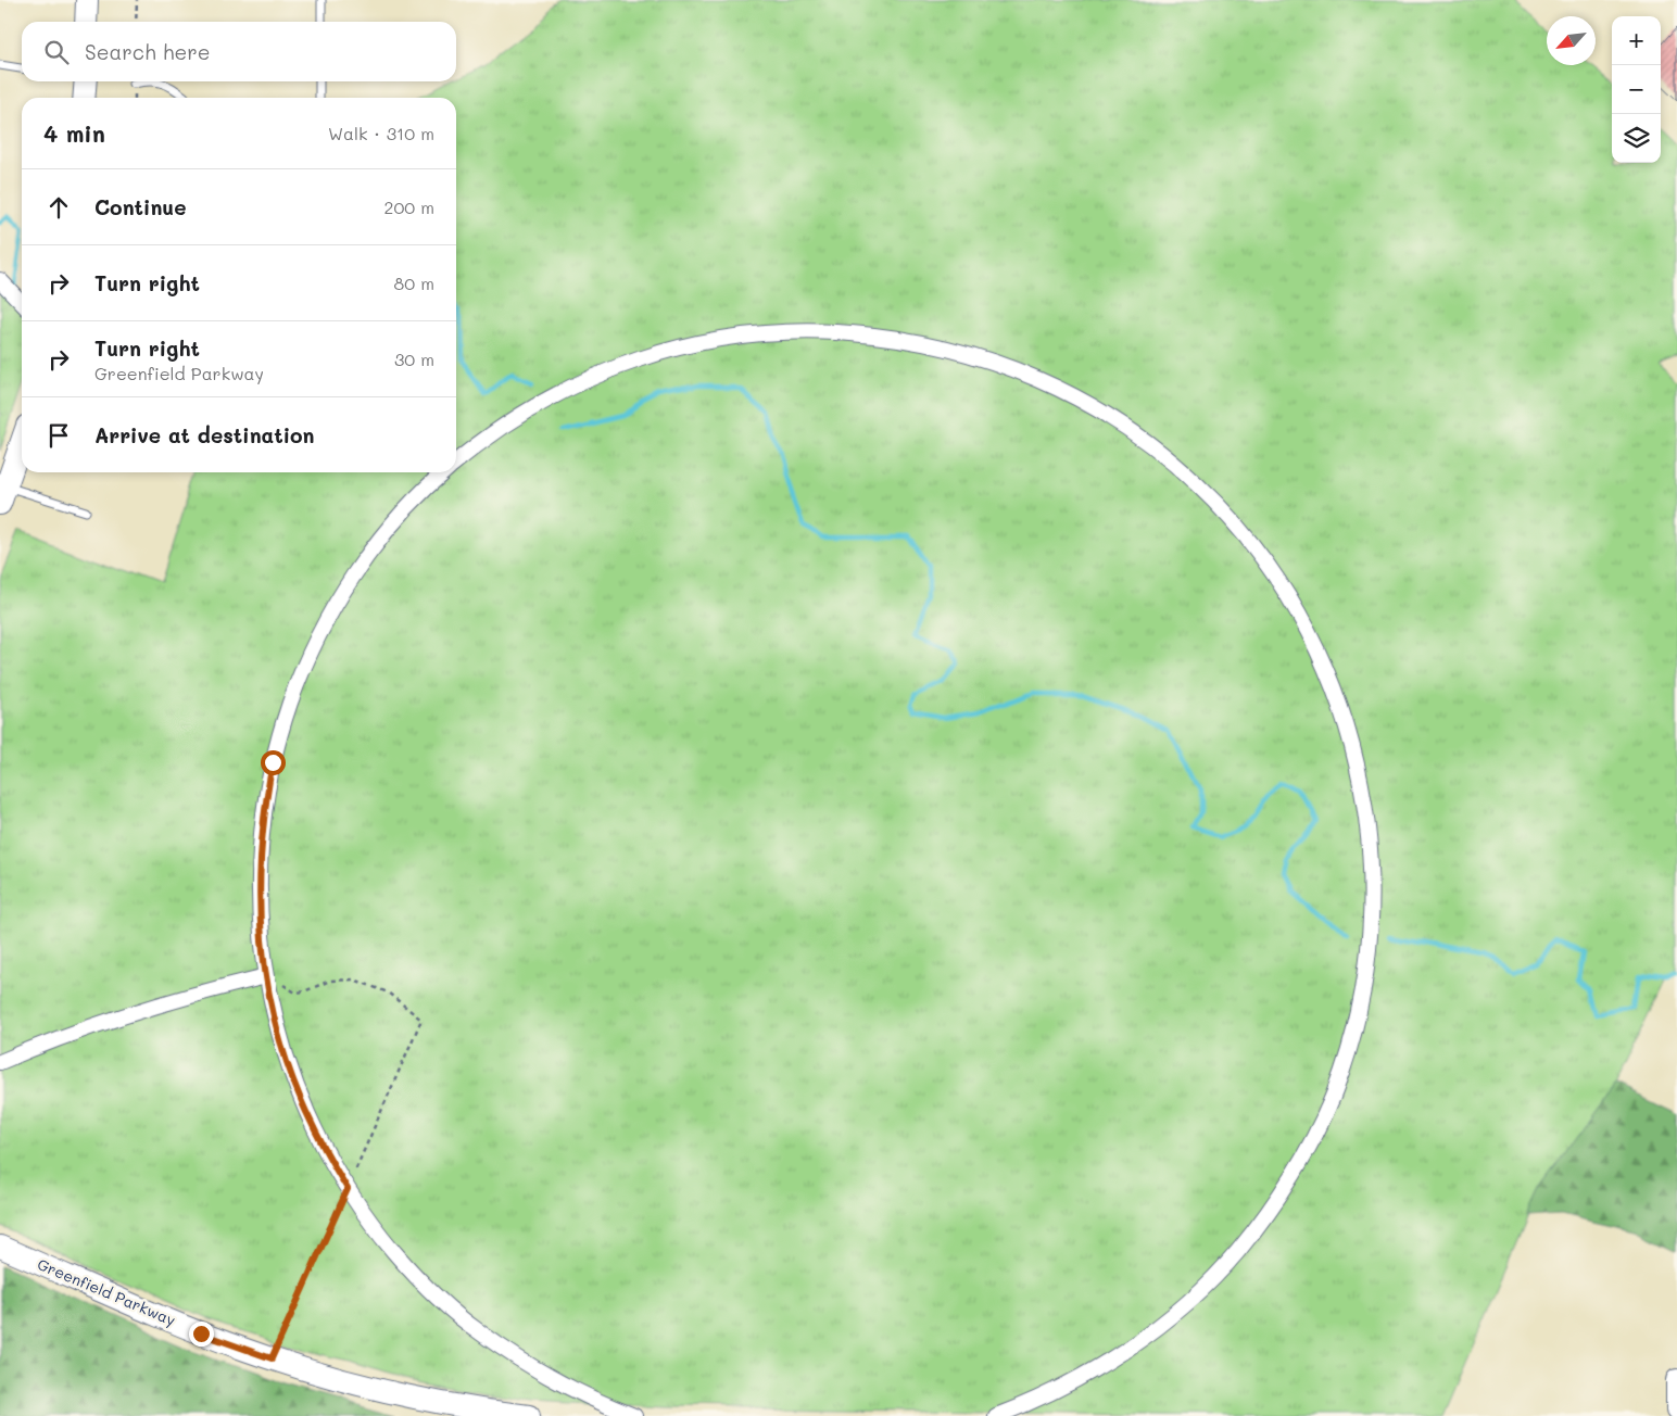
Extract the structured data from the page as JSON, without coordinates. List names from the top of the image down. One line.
{"streets":{"main road":["Greenfield Parkway"]},"north":"bottom left","page":{"map_buttons":["+","−"],"search":"Search here","heading":["4 min","Walk · 310 m"],"list":[["Continue","200 m"],["Turn right","80 m"],["Turn right","Greenfield Parkway","30 m"],"Arrive at destination"]}}
